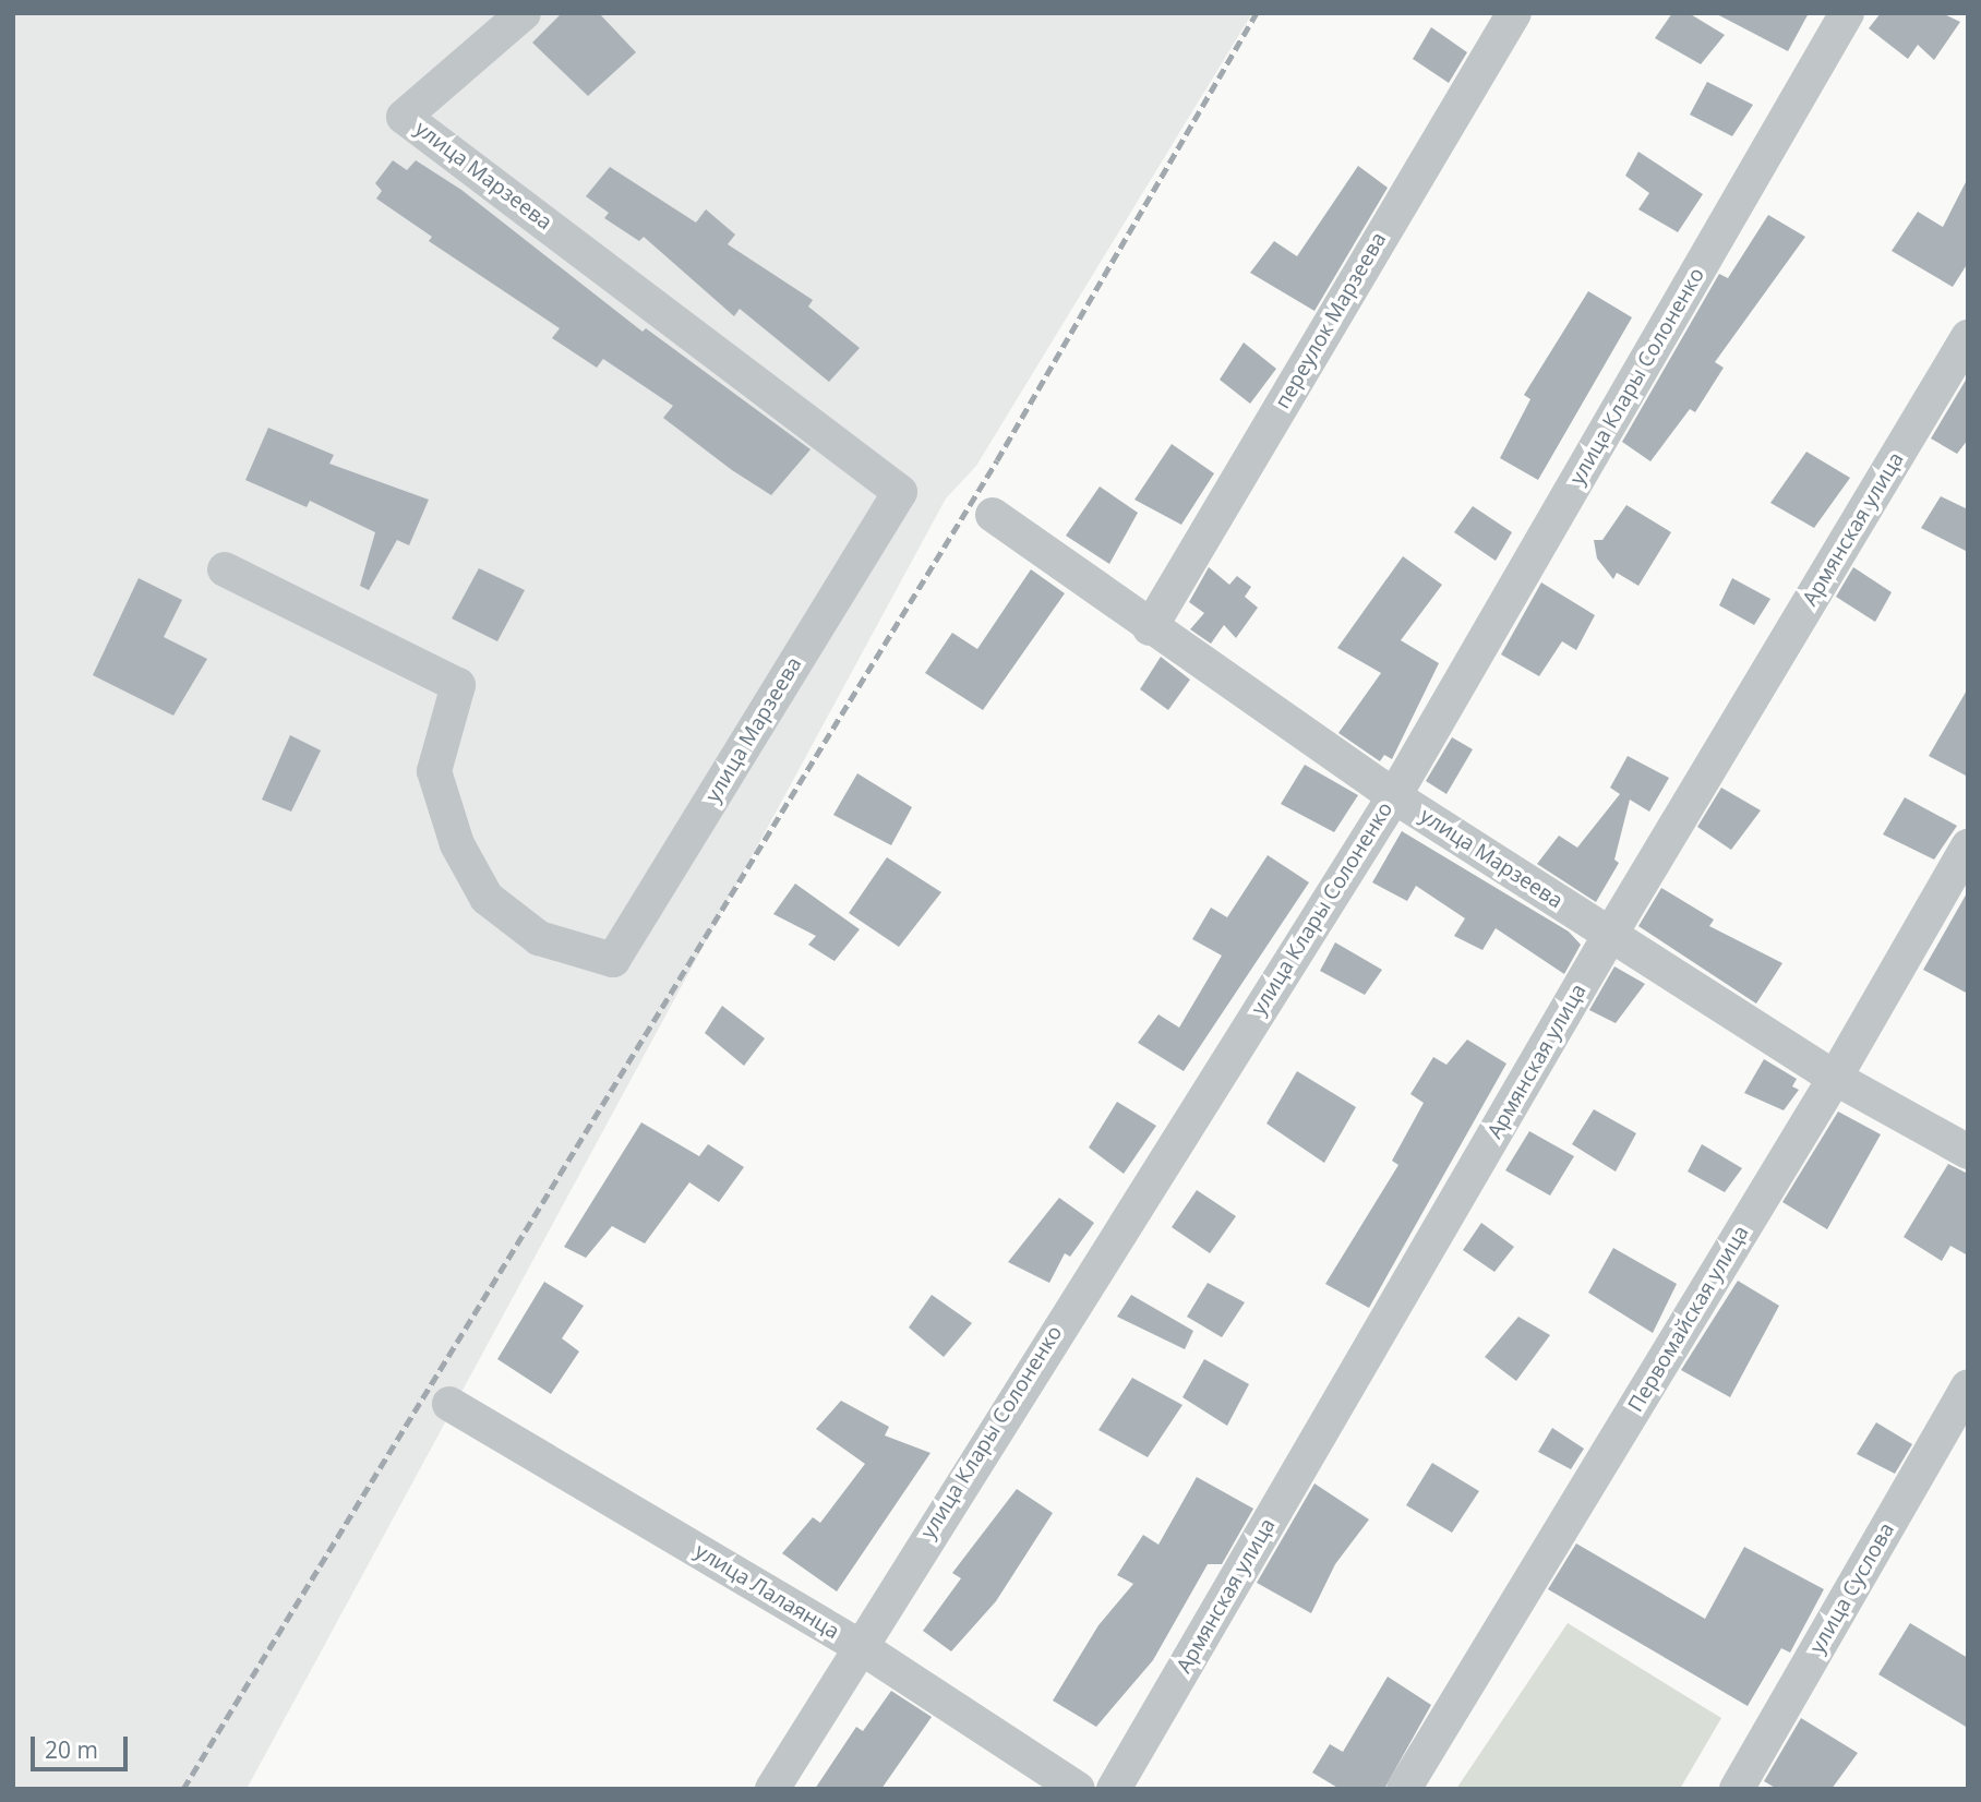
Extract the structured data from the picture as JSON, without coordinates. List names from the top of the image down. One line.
{"streets":{"street":["улица Марзеева","переулок Марзеева","улица Клары Солоненко","Армянская улица","Первомайская улица","улица Суслова","улица Лалаянца"]},"crossings":[["улица Марзеева","переулок Марзеева"],["улица Марзеева","улица Клары Солоненко"],["улица Марзеева","Армянская улица"],["улица Марзеева","Первомайская улица"],["улица Клары Солоненко","улица Лалаянца"]],"scale_bar":"20 m"}
